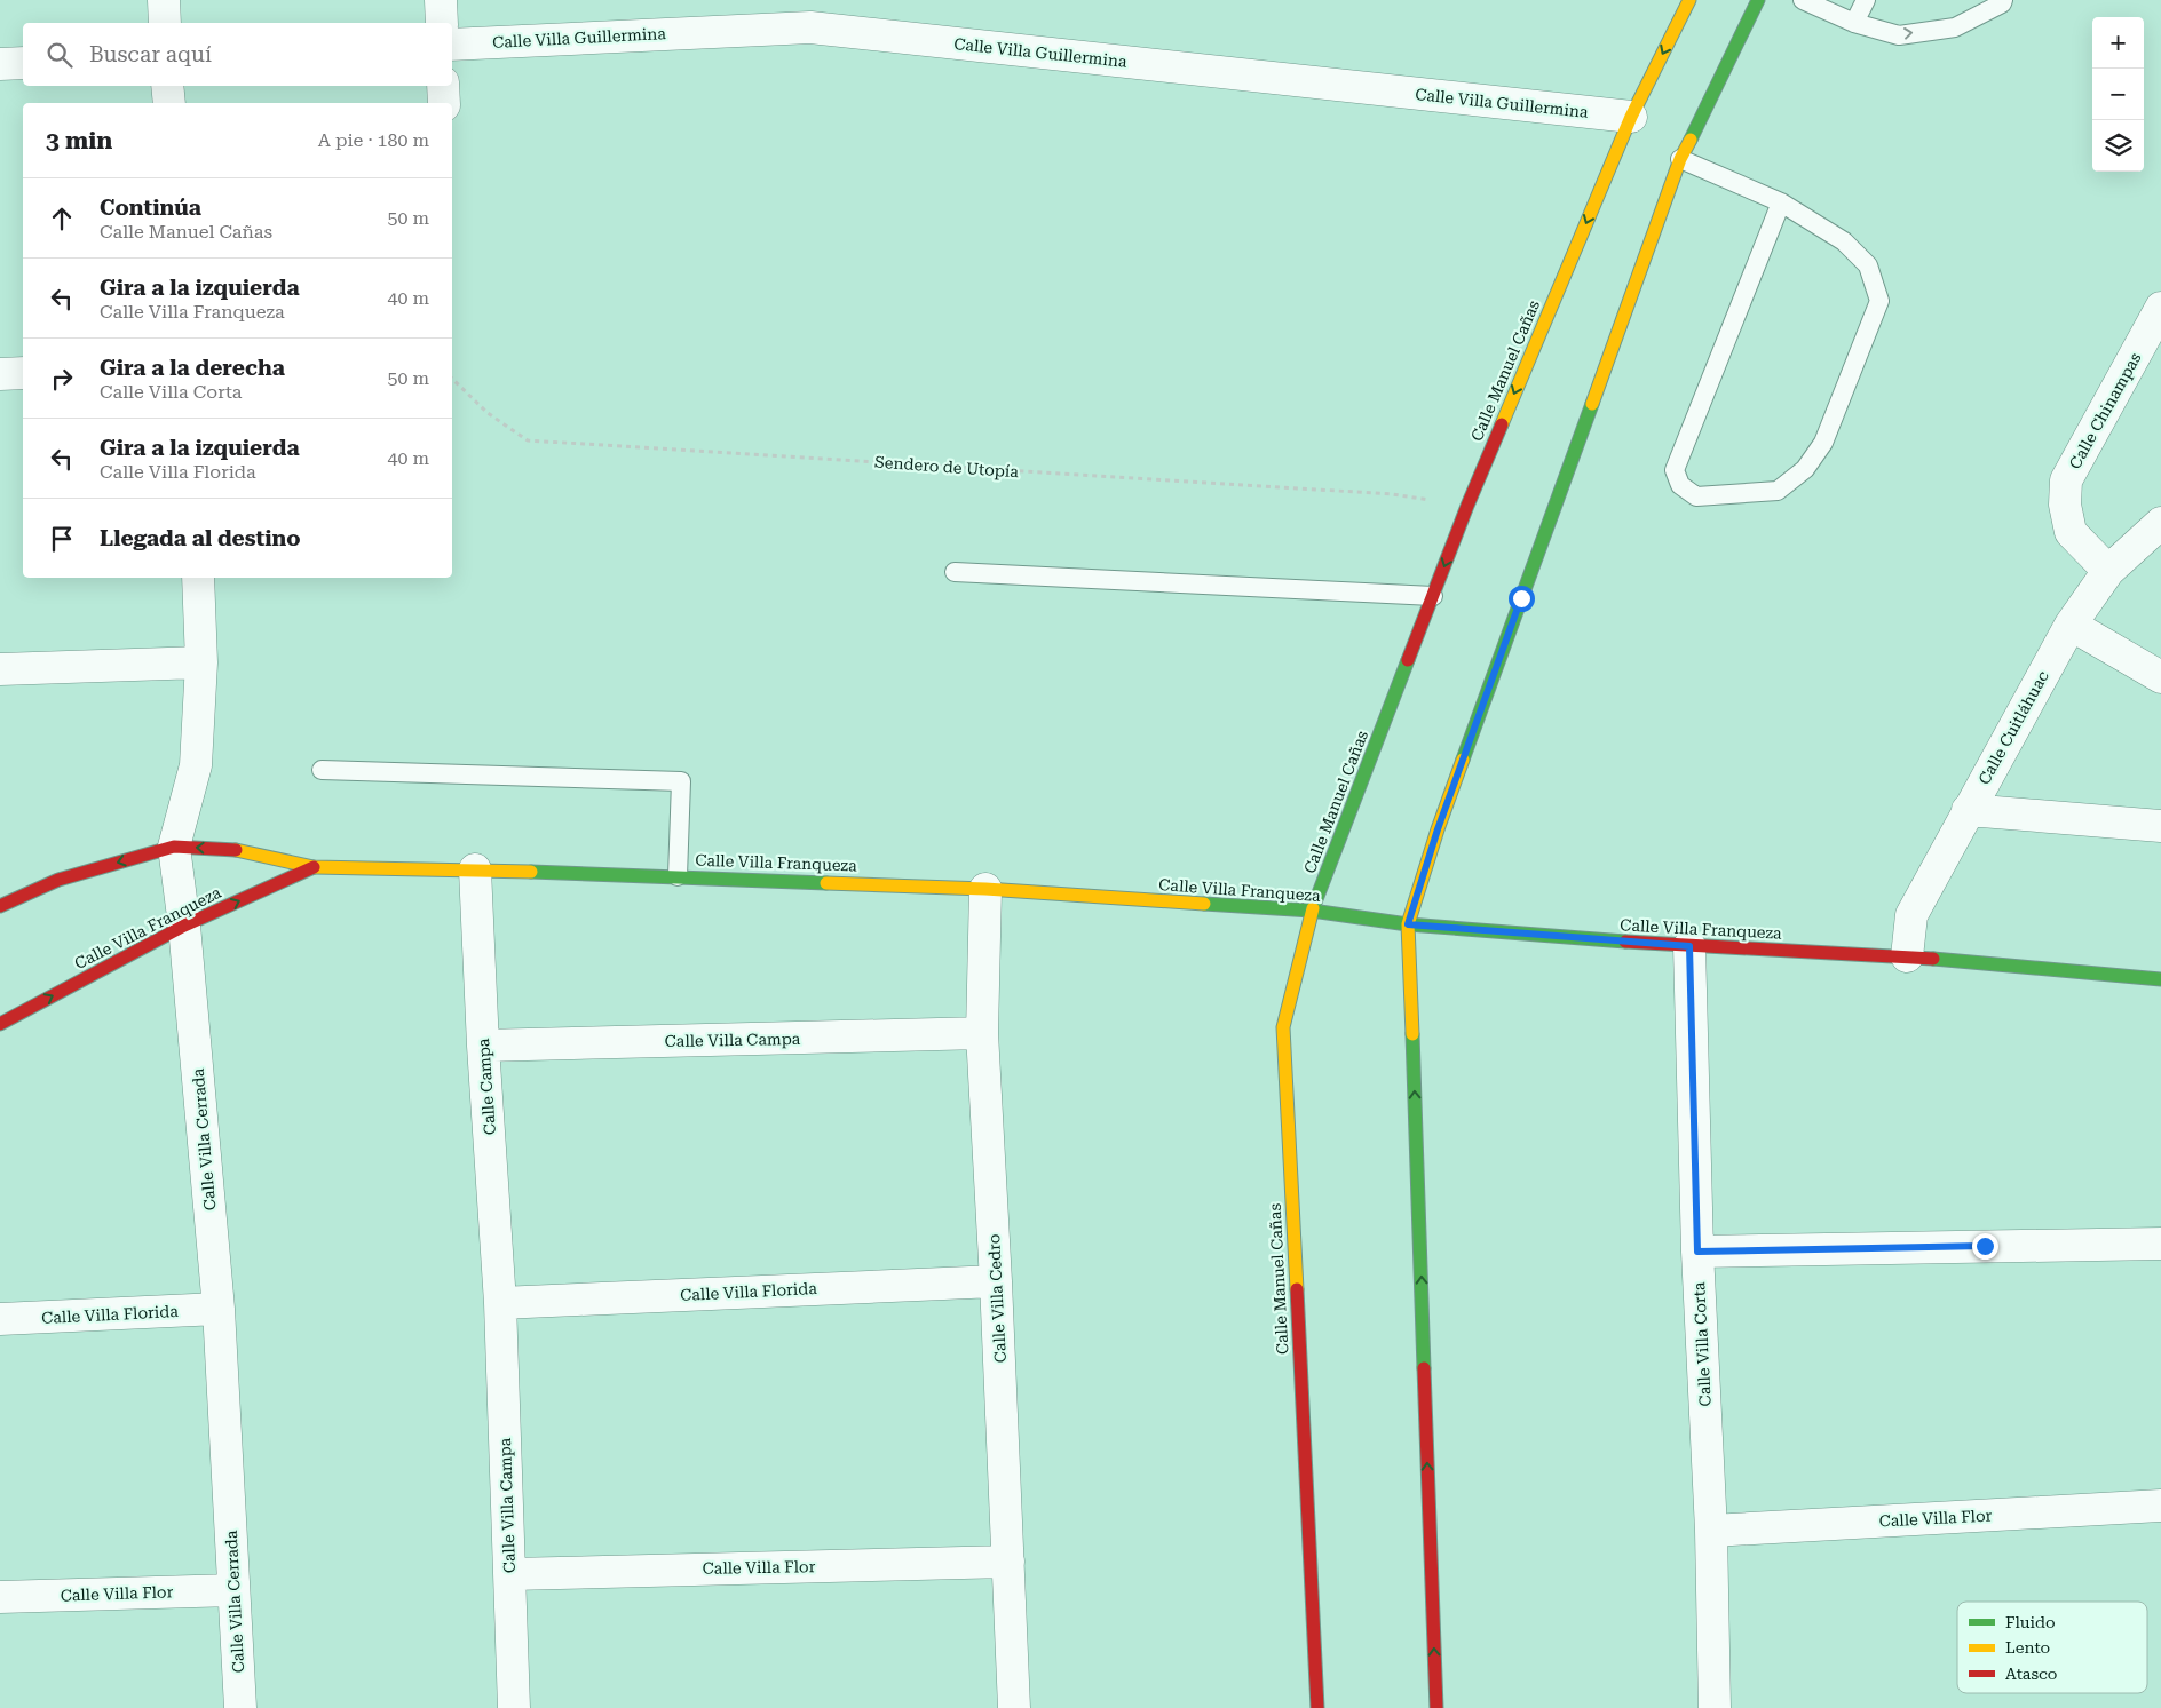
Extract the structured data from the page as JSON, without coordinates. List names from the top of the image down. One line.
{"streets":{"street":["Calle Villa Guillermina","Calle Manuel Cañas","Calle Chinampas","Calle Cuitláhuac","Calle Villa Franqueza","Calle Villa Campa","Calle Campa","Calle Villa Cerrada","Calle Villa Florida","Calle Villa Cedro","Calle Villa Corta","Calle Villa Flor"],"path":["Sendero de Utopía"]},"crossings":[["Calle Villa Guillermina","Calle Manuel Cañas"],["Calle Manuel Cañas","Sendero de Utopía"],["Calle Manuel Cañas","Calle Villa Franqueza"],["Calle Chinampas","Calle Cuitláhuac"],["Calle Cuitláhuac","Calle Villa Franqueza"],["Calle Villa Franqueza","Calle Campa"],["Calle Villa Franqueza","Calle Villa Cerrada"],["Calle Villa Franqueza","Calle Villa Cedro"],["Calle Villa Franqueza","Calle Villa Corta"],["Calle Villa Campa","Calle Campa"],["Calle Villa Campa","Calle Villa Florida"],["Calle Villa Campa","Calle Villa Cedro"],["Calle Villa Campa","Calle Villa Flor"],["Calle Campa","Calle Villa Florida"],["Calle Villa Cerrada","Calle Villa Florida"],["Calle Villa Cerrada","Calle Villa Flor"],["Calle Villa Florida","Calle Villa Cedro"],["Calle Villa Cedro","Calle Villa Flor"],["Calle Villa Corta","Calle Villa Flor"]],"legend":["Fluido","Lento","Atasco"],"page":{"map_buttons":["+","−"],"search":"Buscar aquí","heading":["3 min","A pie · 180 m"],"list":[["Continúa","Calle Manuel Cañas","50 m"],["Gira a la izquierda","Calle Villa Franqueza","40 m"],["Gira a la derecha","Calle Villa Corta","50 m"],["Gira a la izquierda","Calle Villa Florida","40 m"],"Llegada al destino"]}}
